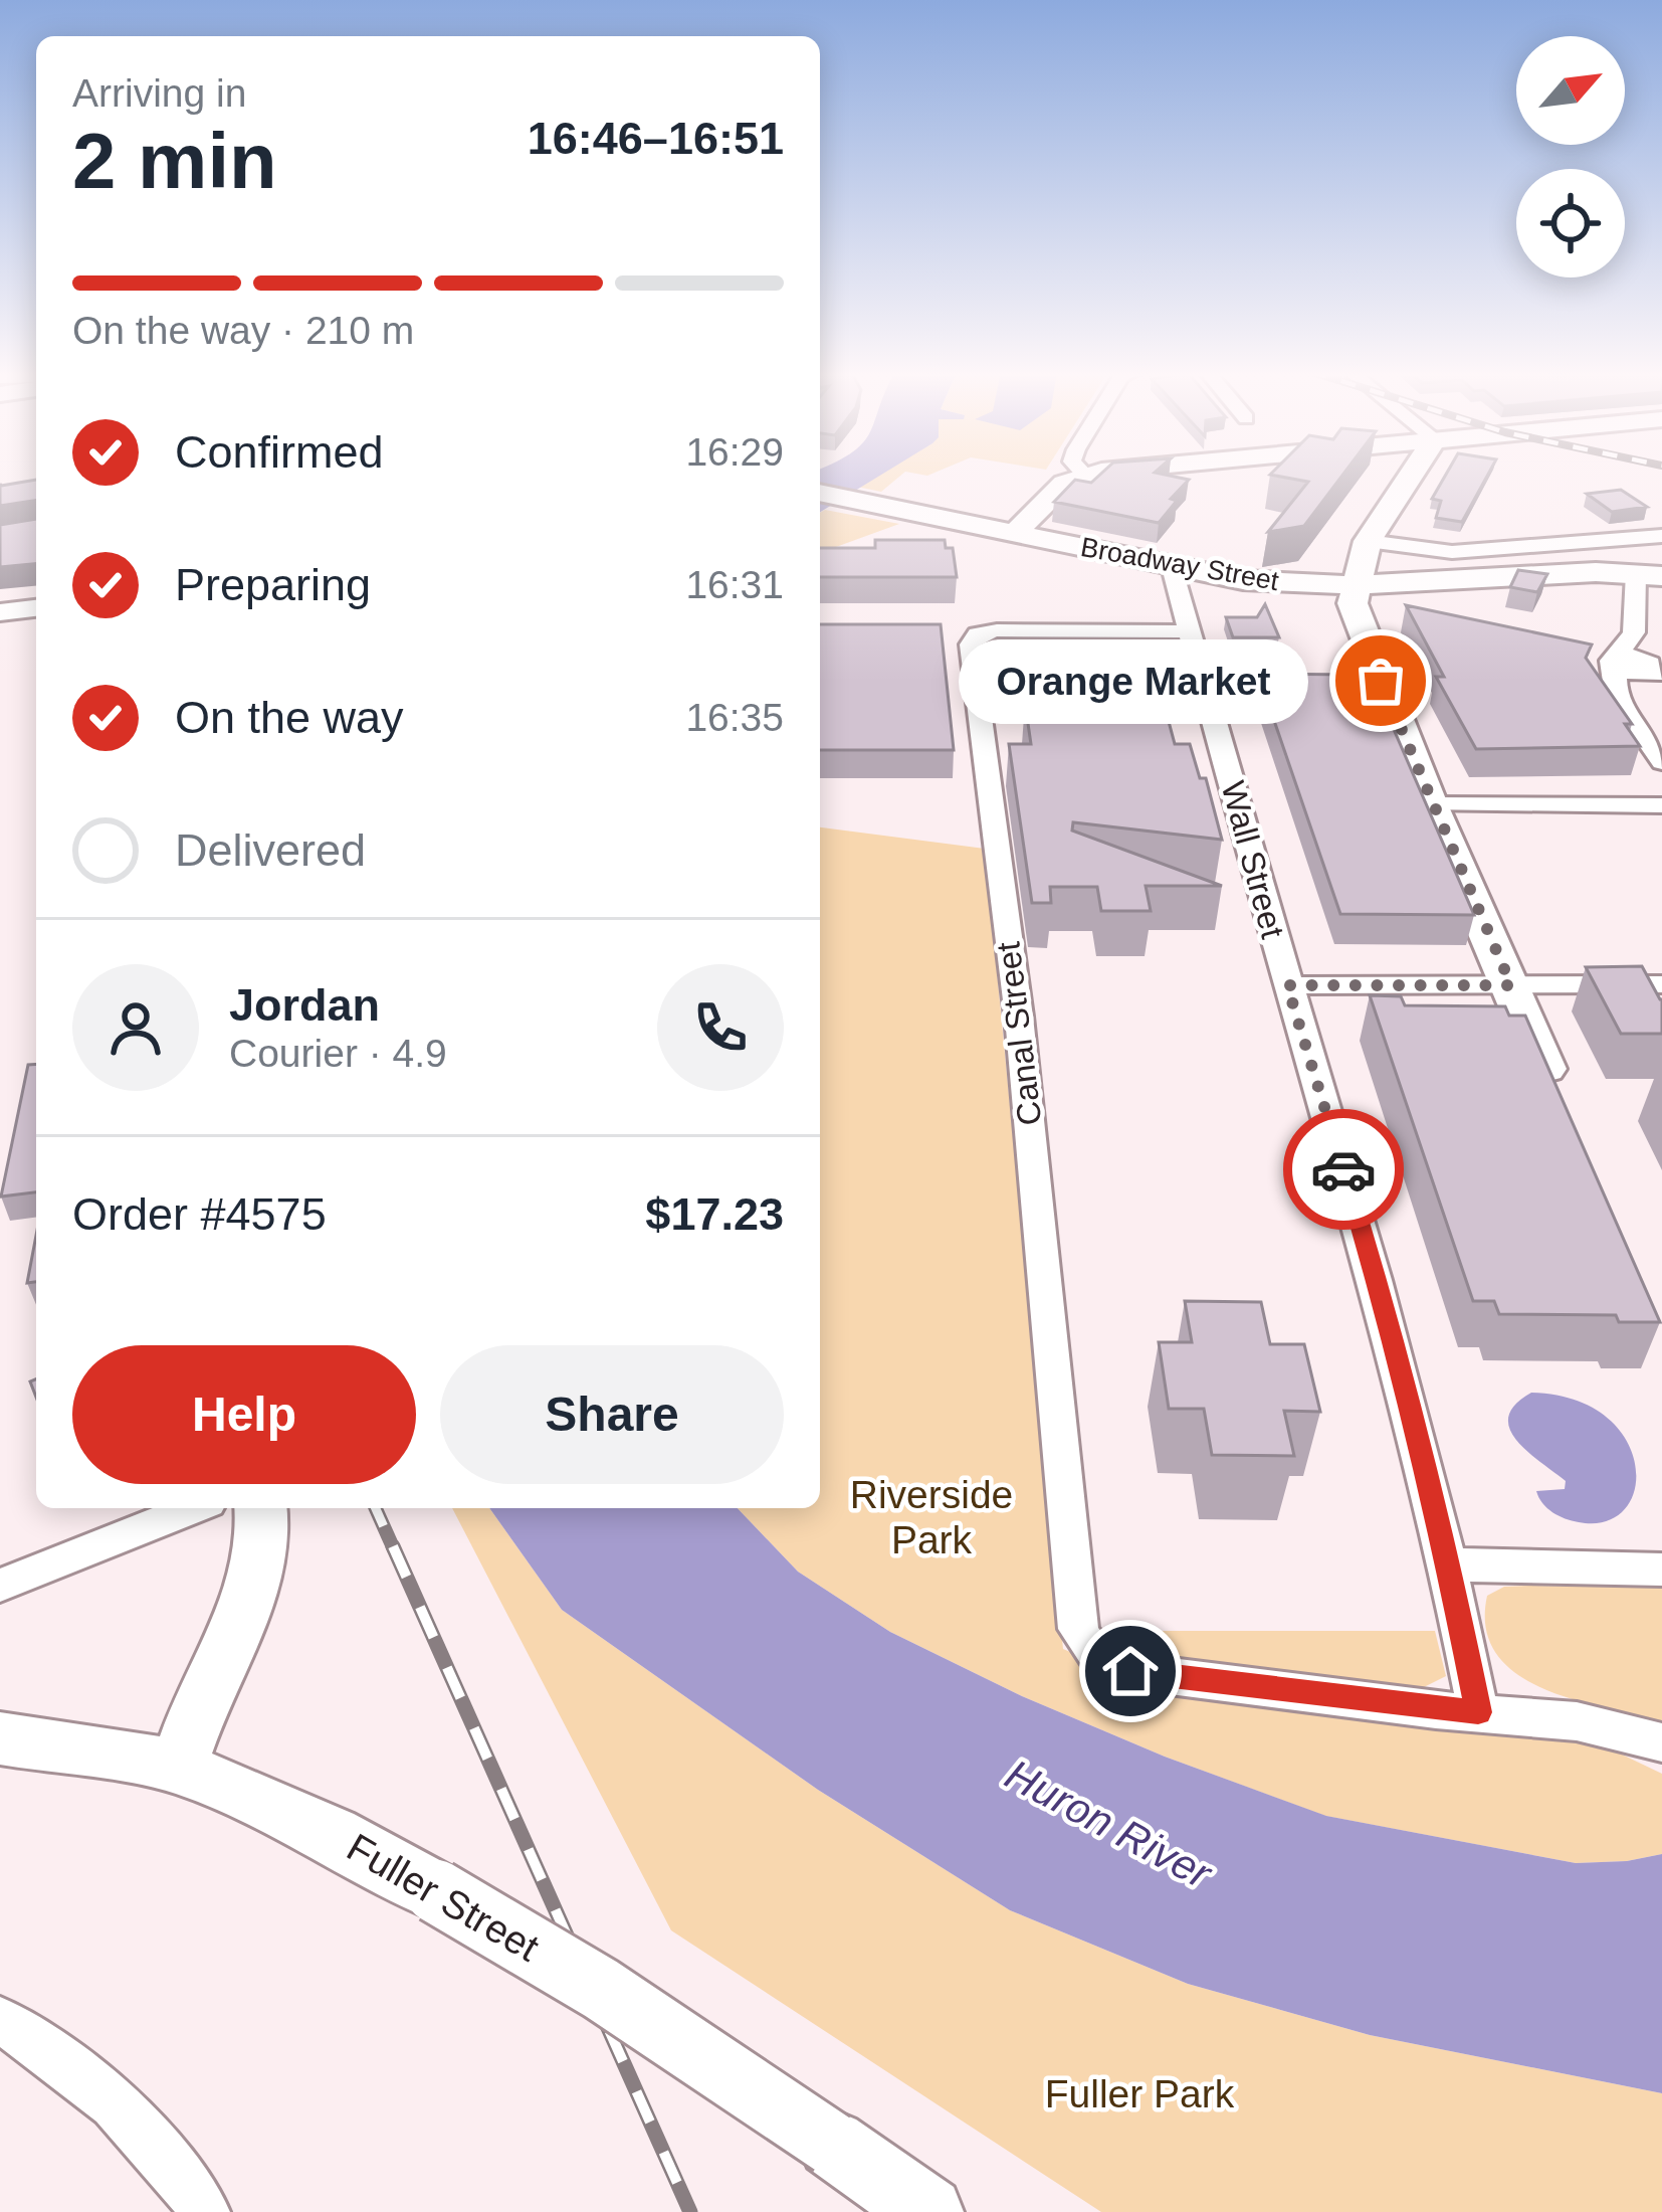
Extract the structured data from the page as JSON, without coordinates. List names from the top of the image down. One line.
{"streets":{"main road":["Broadway Street","Fuller Street"],"street":["Wall Street","Canal Street"]},"crossings":[["Broadway Street","Wall Street"],["Wall Street","Canal Street"]],"water":["Huron River"],"parks":["Riverside Park","Fuller Park"],"places":["Orange Market"],"north":"top right","page":{"heading":["2 min","Arriving in","16:46–16:51"],"panel":["Jordan","Courier · 4.9","Order #4575","$17.23"],"bar":"On the way · 210 m","list":[["Confirmed","16:29"],["Preparing","16:31"],["On the way","16:35"],"Delivered"],"bubble":"Orange Market","buttons":["Help","Share"]}}
